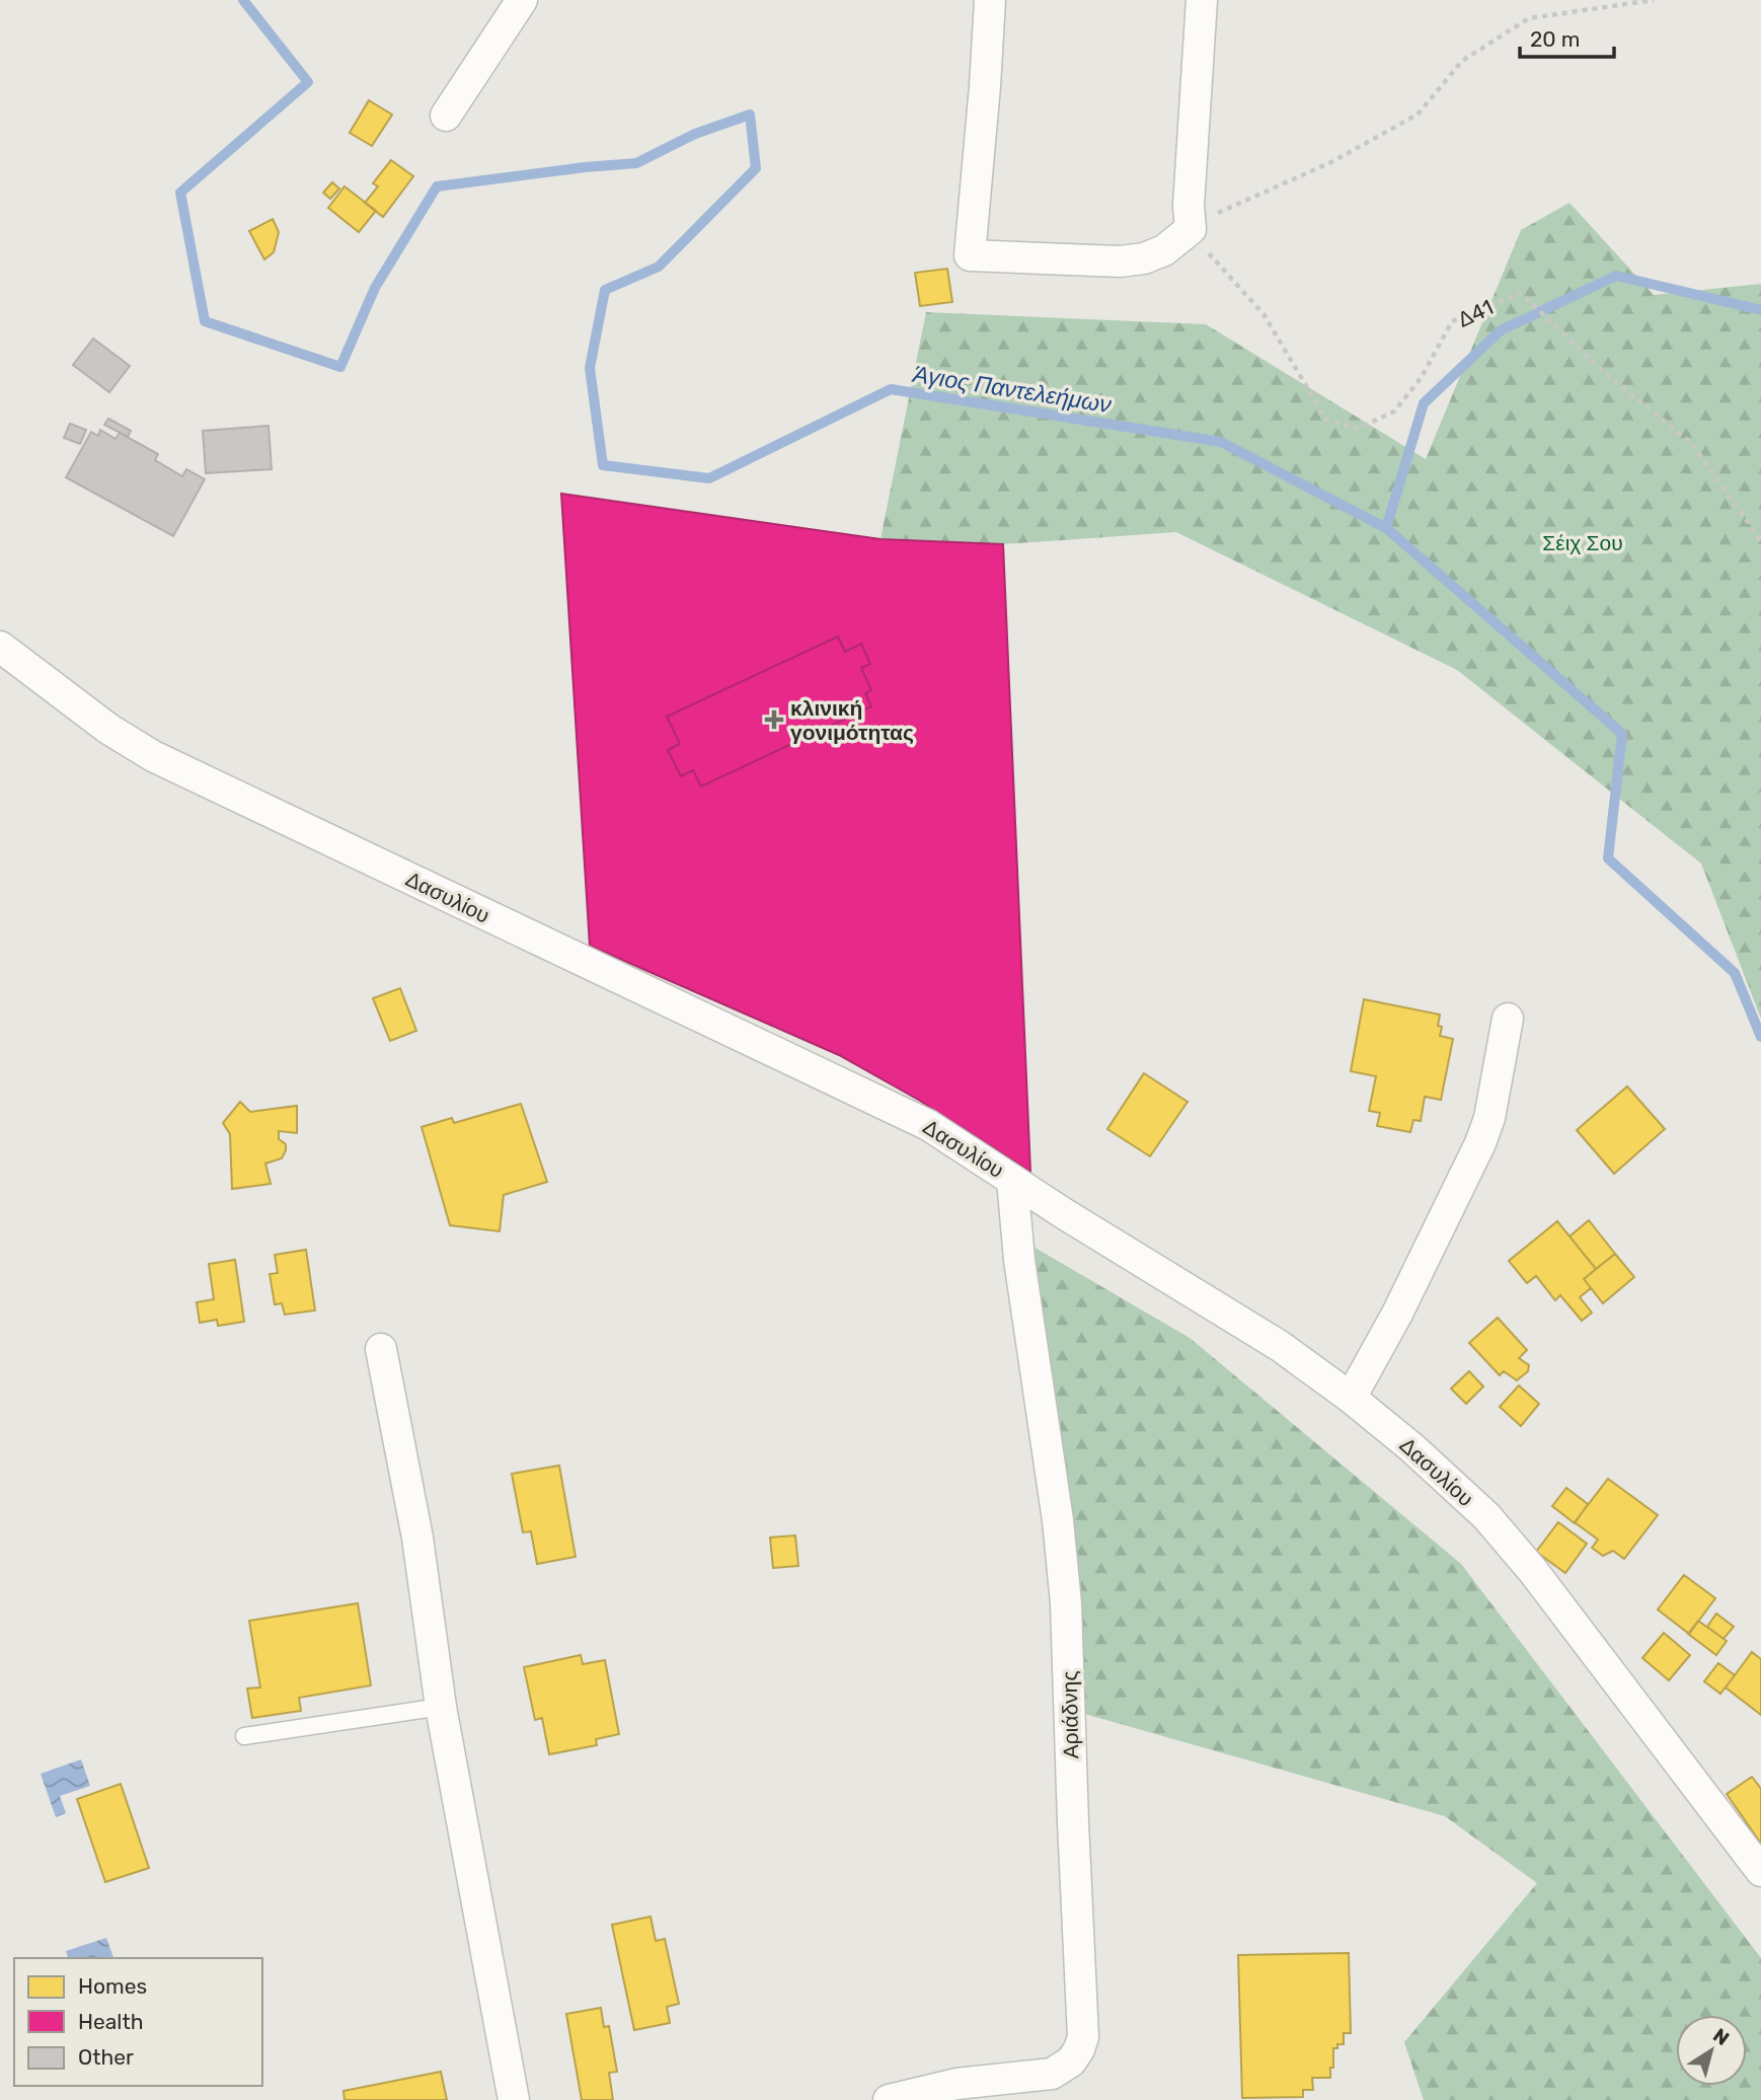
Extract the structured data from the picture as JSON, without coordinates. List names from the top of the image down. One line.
{"streets":{"street":["Δασυλίου","Αριάδνης"],"path":["Δ41"]},"crossings":[["Δασυλίου","Αριάδνης"]],"water":["Άγιος Παντελεήμων"],"parks":["Σέιχ Σου"],"places":{"health":["κλινική γονιμότητας"]},"legend":["Homes","Health","Other"],"scale_bar":"20 m","north":"top right"}
